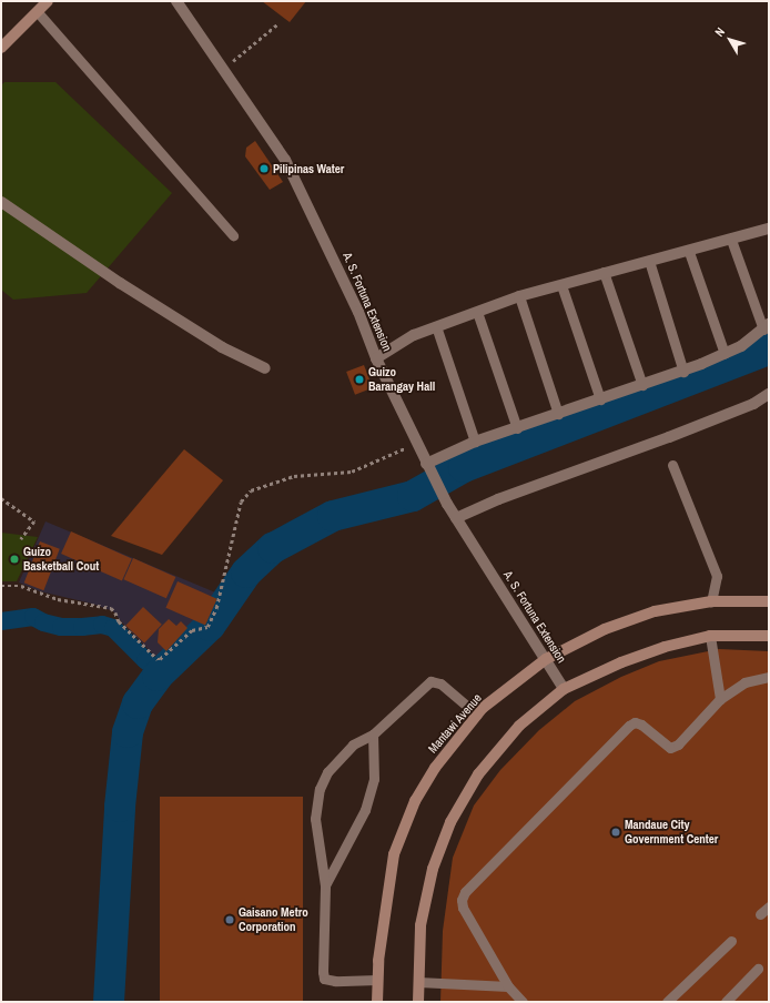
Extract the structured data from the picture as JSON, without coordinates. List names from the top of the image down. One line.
{"streets":{"street":["A. S. Fortuna Extension","Mantawi Avenue"]},"crossings":[["A. S. Fortuna Extension","Mantawi Avenue"]],"places":["Pilipinas Water","Guizo Barangay Hall","Guizo Basketball Cout","Mandaue City Government Center","Gaisano Metro Corporation"],"north":"top left"}
